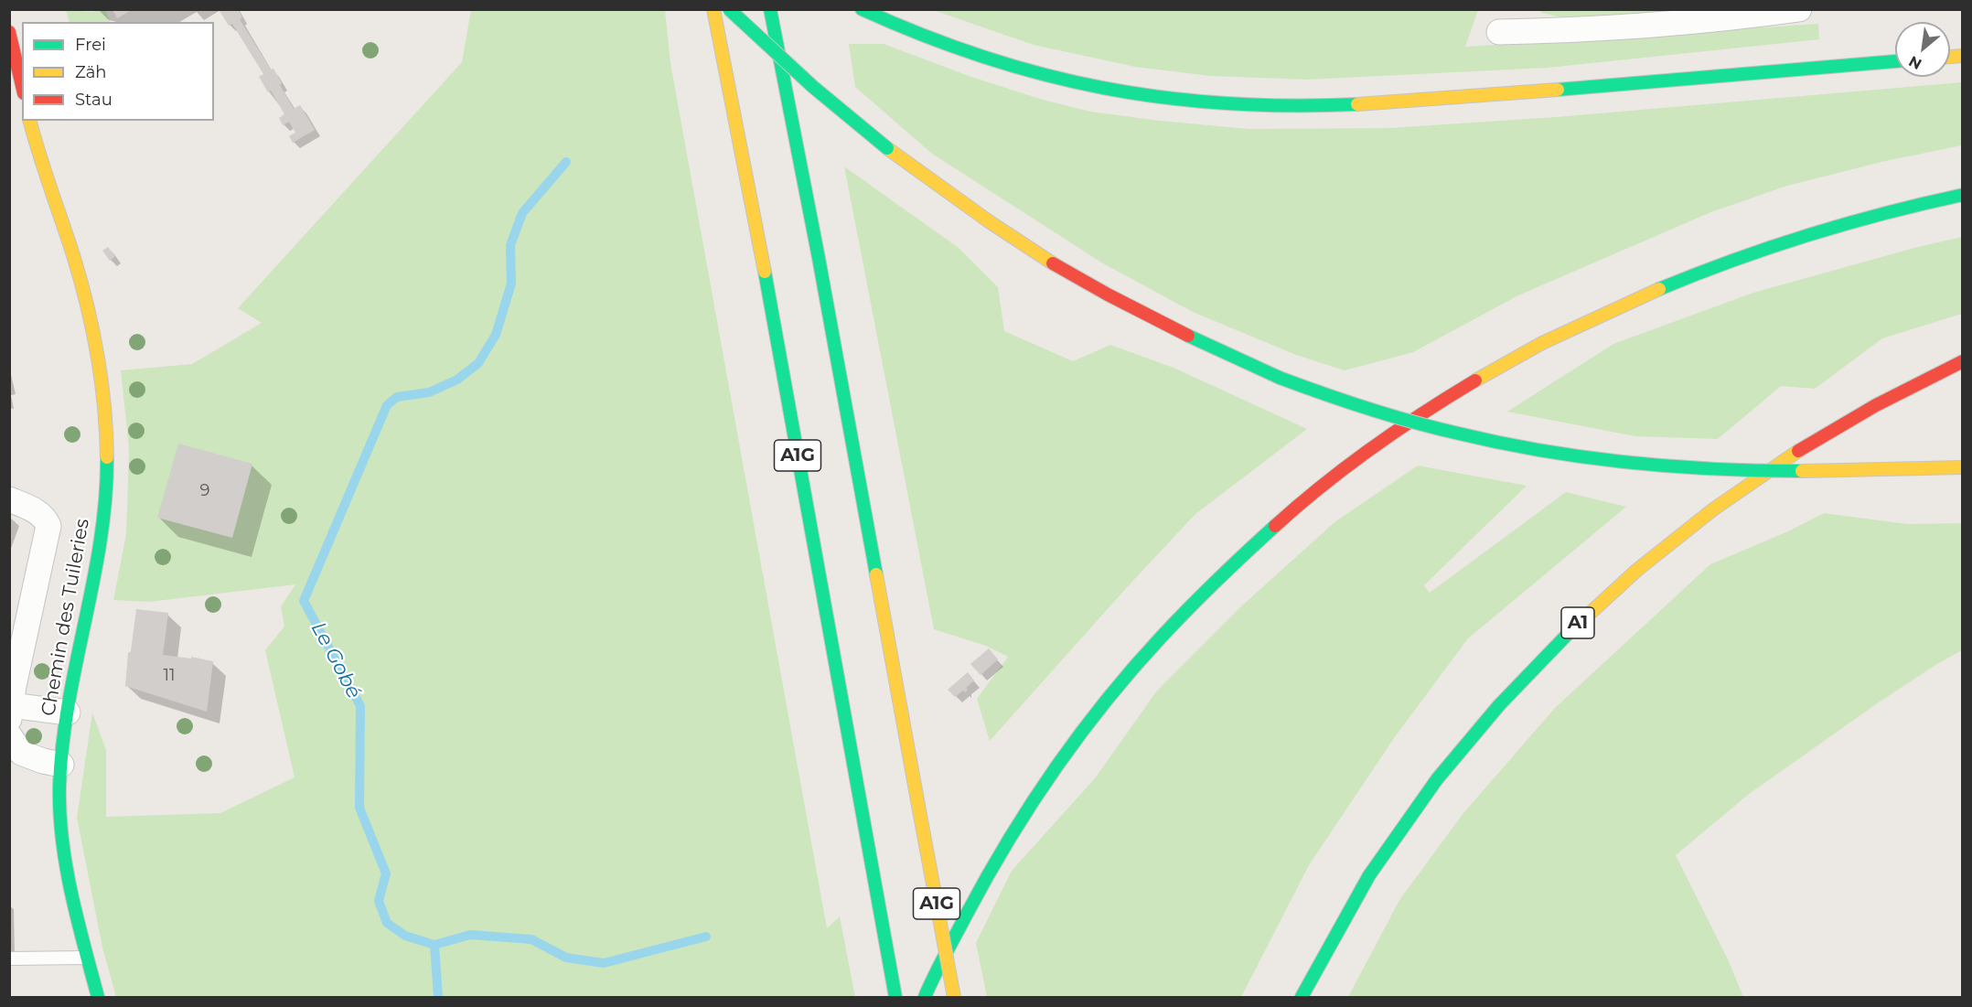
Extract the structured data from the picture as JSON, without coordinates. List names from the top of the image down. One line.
{"streets":{"main road":["A1G","Chemin des Tuileries","A1"]},"water":["Le Gobé"],"house_numbers":["9","11"],"legend":["Frei","Zäh","Stau"],"north":"bottom left"}
